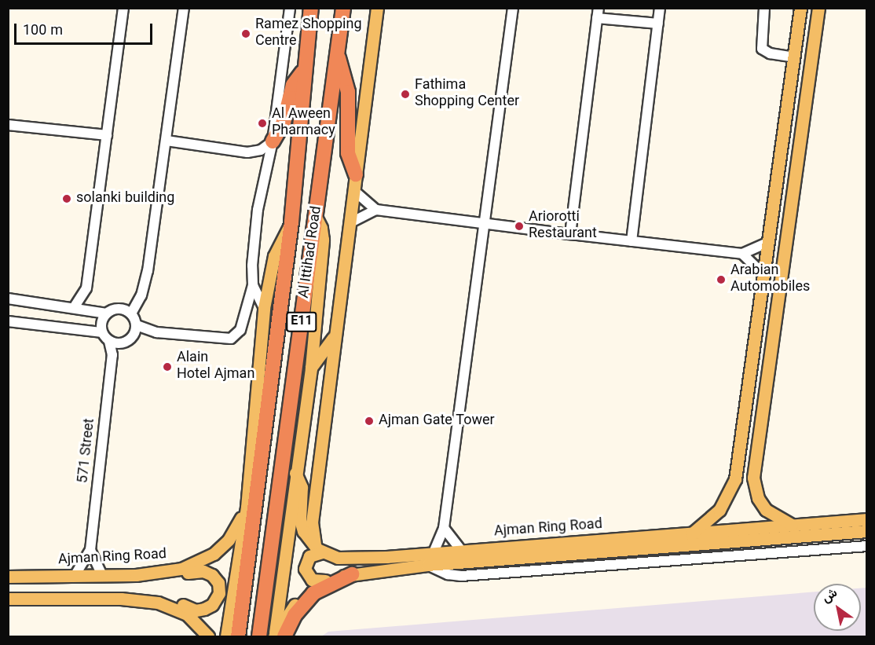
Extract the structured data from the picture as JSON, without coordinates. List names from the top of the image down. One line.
{"streets":{"highway":["Al Ittihad Road","E11"],"main road":["Ajman Ring Road"],"street":["571 Street"]},"crossings":[["571 Street","Ajman Ring Road"]],"places":["Ramez Shopping Centre","Fathima Shopping Center","Al Aween Pharmacy","solanki building","Ariorotti Restaurant","Arabian Automobiles","Alain Hotel Ajman","Ajman Gate Tower"],"scale_bar":"100 m","north":"top left"}
